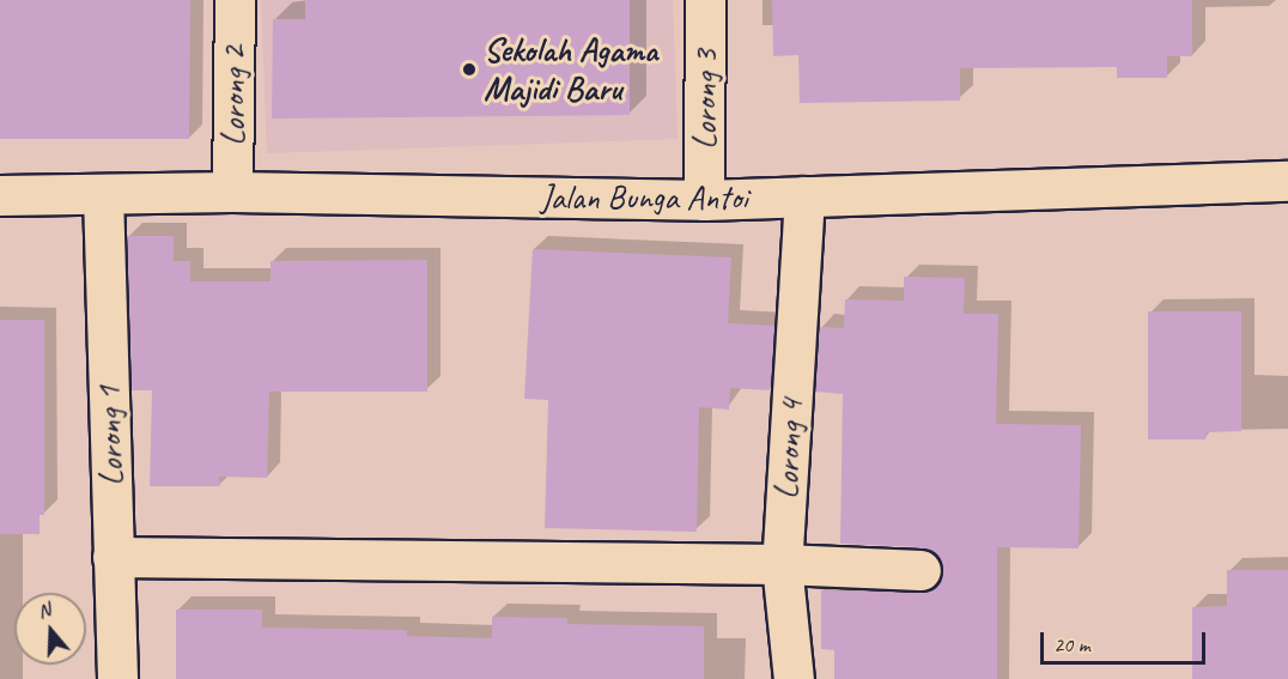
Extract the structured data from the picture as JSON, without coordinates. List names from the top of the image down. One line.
{"streets":{"street":["Lorong 2","Lorong 3","Jalan Bunga Antoi","Lorong 1","Lorong 4"]},"crossings":[["Lorong 2","Jalan Bunga Antoi"],["Lorong 3","Jalan Bunga Antoi"],["Jalan Bunga Antoi","Lorong 1"],["Jalan Bunga Antoi","Lorong 4"]],"places":["Sekolah Agama Majidi Baru"],"scale_bar":"20 m","north":"top"}
